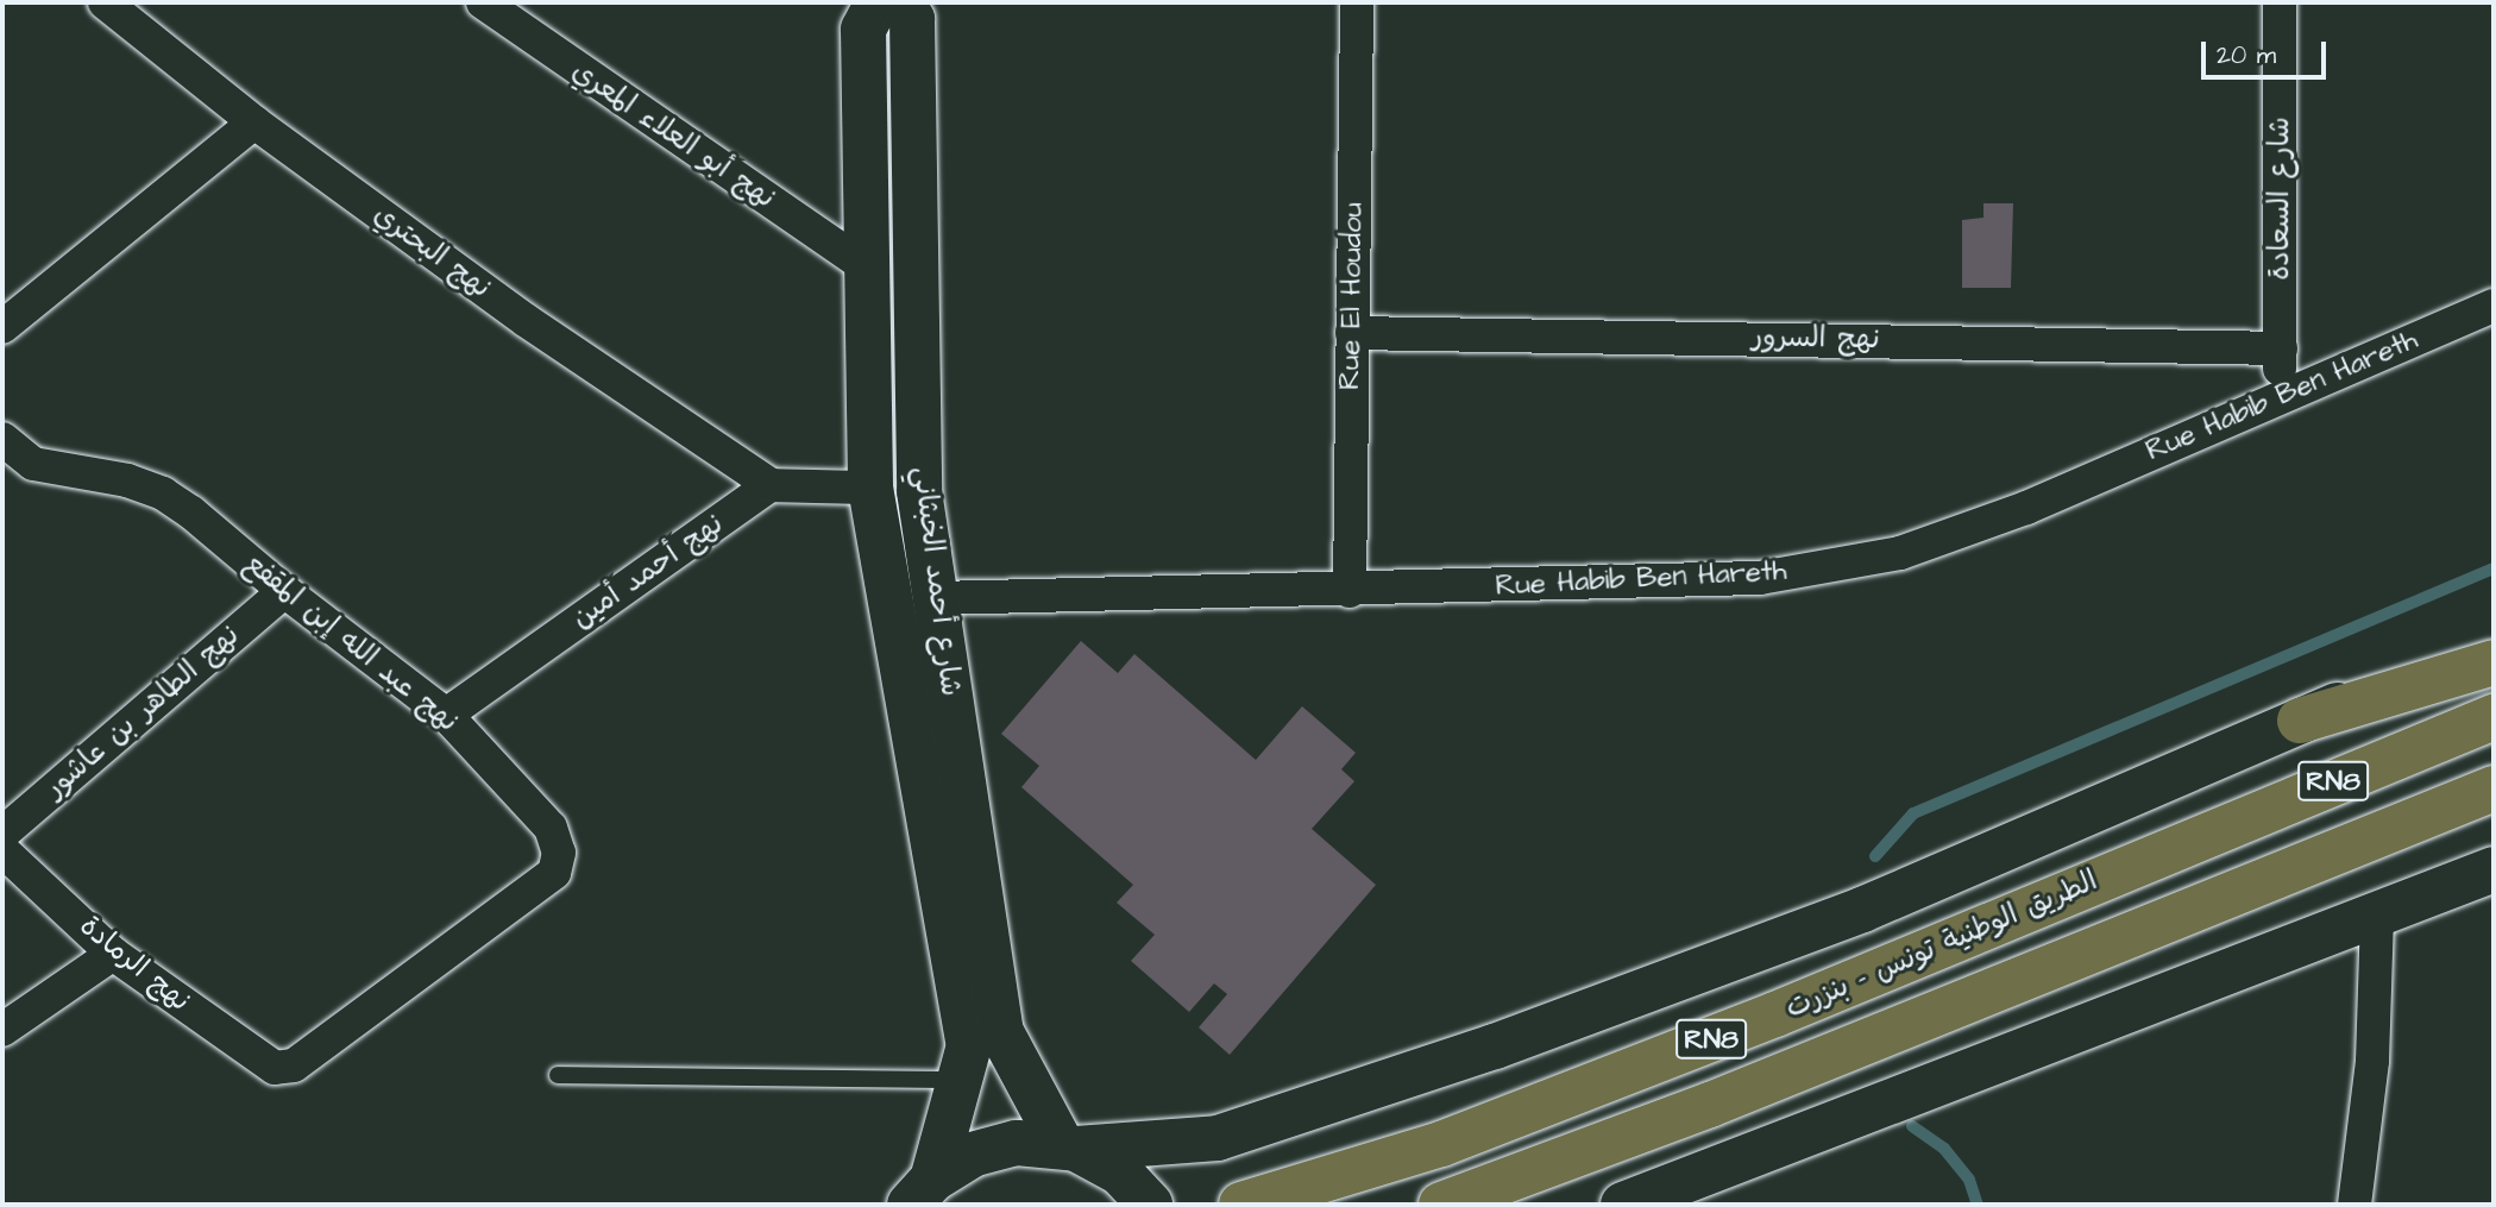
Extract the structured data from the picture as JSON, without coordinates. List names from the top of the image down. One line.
{"streets":{"highway":["RN8","الطريق الوطنية تونس - بنزرت"],"street":["نهج أبو العلاء المعري","شارع السعادة","نهج البحتري","Rue El Houdou","نهج السرور","Rue Habib Ben Hareth","نهج أحمد أمين","شارع أحمد الخبثاني","نهج عبد الله إبن المقفع","نهج الطاهر بن عاشور","نهج الرمادة"]},"crossings":[["شارع السعادة","نهج السرور"],["شارع السعادة","Rue Habib Ben Hareth"],["نهج البحتري","نهج أحمد أمين"],["Rue El Houdou","نهج السرور"],["Rue El Houdou","Rue Habib Ben Hareth"],["Rue Habib Ben Hareth","شارع أحمد الخبثاني"],["نهج أحمد أمين","نهج عبد الله إبن المقفع"],["نهج عبد الله إبن المقفع","نهج الطاهر بن عاشور"],["نهج عبد الله إبن المقفع","نهج الرمادة"]],"scale_bar":"20 m"}
